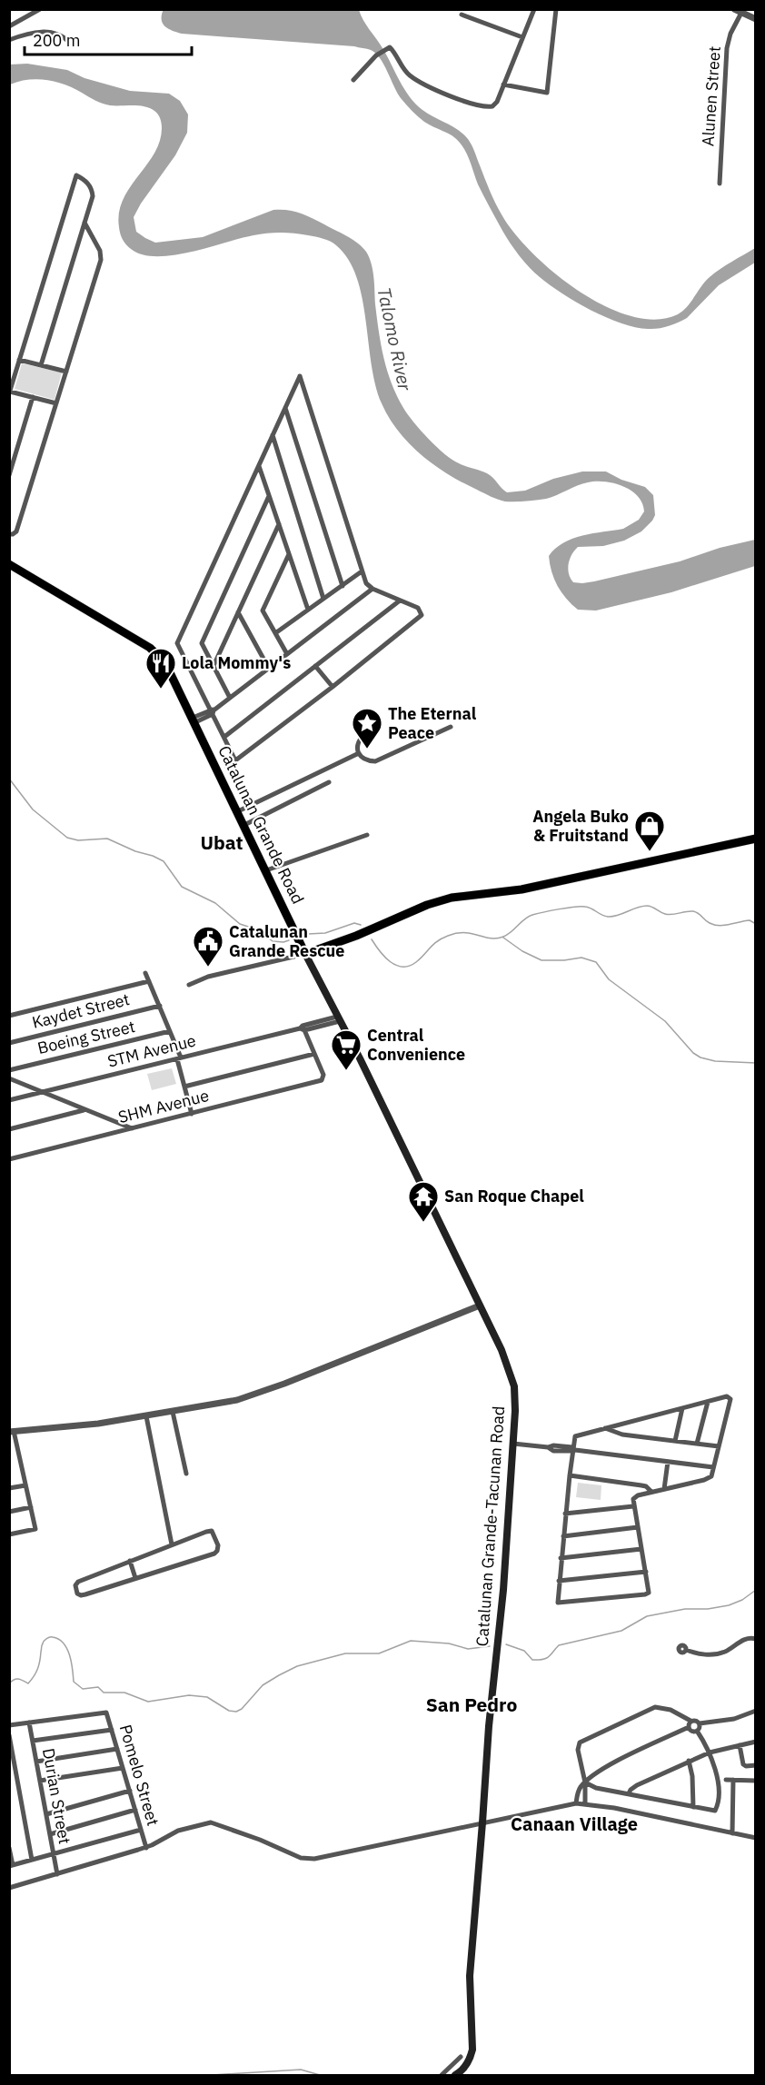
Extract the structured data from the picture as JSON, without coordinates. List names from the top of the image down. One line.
{"streets":{"main road":["Catalunan Grande Road","Catalunan Grande-Tacunan Road"],"street":["Alunen Street","Kaydet Street","Boeing Street","STM Avenue","SHM Avenue","Pomelo Street","Durian Street"]},"crossings":[["Catalunan Grande Road","Catalunan Grande-Tacunan Road"],["STM Avenue","Catalunan Grande-Tacunan Road"],["Pomelo Street","Durian Street"]],"districts":["Ubat","San Pedro","Canaan Village"],"water":["Talomo River"],"places":{"restaurant":["Lola Mommy's"],"place":["The Eternal Peace"],"shop":["Angela Buko & Fruitstand"],"public building":["Catalunan Grande Rescue"],"supermarket":["Central Convenience"],"temple":["San Roque Chapel"]},"scale_bar":"200 m"}
